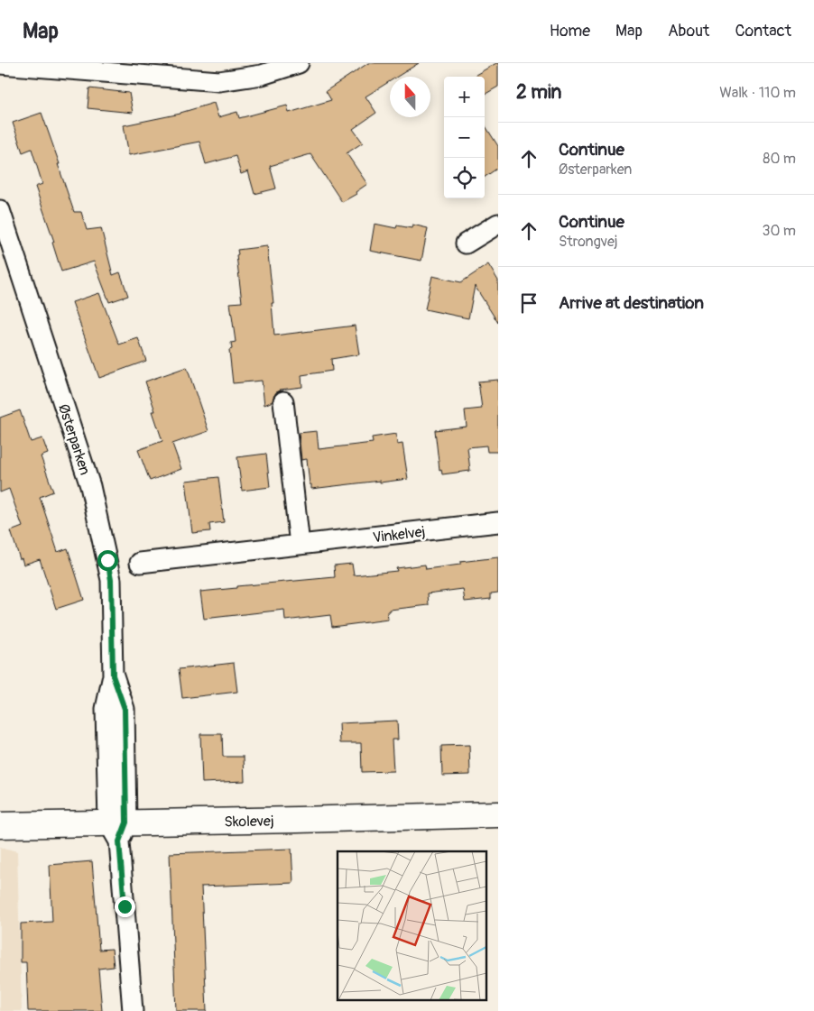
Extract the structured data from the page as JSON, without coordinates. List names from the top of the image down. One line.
{"streets":{"street":["Østerparken","Vinkelvej","Skolevej"]},"crossings":[["Østerparken","Skolevej"]],"north":"top","page":{"header":"Map","nav":["Home","Map","About","Contact"],"heading":["2 min","Walk · 110 m"],"map_buttons":["+","−"],"list":[["Continue","Østerparken","80 m"],["Continue","Strongvej","30 m"],"Arrive at destination"]}}
